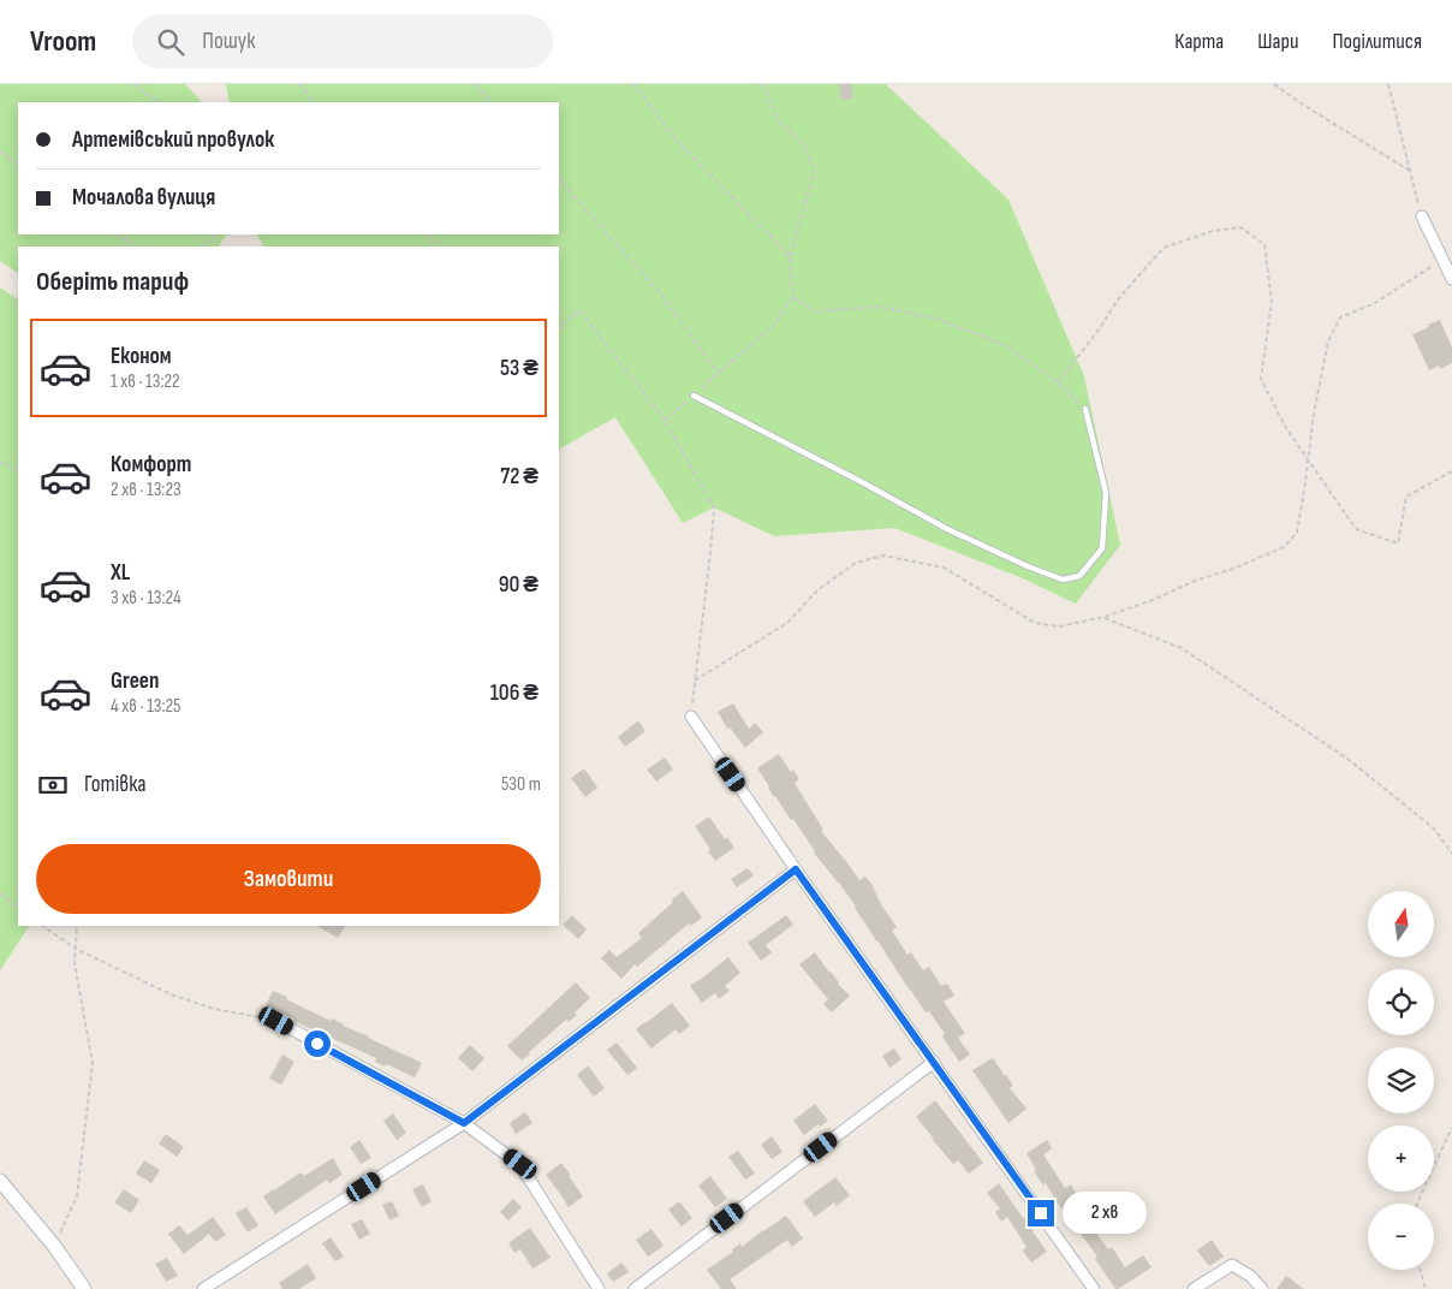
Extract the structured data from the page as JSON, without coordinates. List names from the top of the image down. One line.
{"north":"top","page":{"header":"Vroom","search":"Пошук","nav":["Карта","Шари","Поділитися"],"banner":["Артемівський провулок","Мочалова вулиця"],"heading":"Оберіть тариф","list":[{"name":"Економ","note":"1 хв · 13:22","value":"53 ₴"},{"name":"Комфорт","note":"2 хв · 13:23","value":"72 ₴"},{"name":"XL","note":"3 хв · 13:24","value":"90 ₴"},{"name":"Green","note":"4 хв · 13:25","value":"106 ₴"}],"pay":["Готівка","530 m"],"buttons":"Замовити","map_buttons":["+","−"],"bubble":"2 хв"}}
